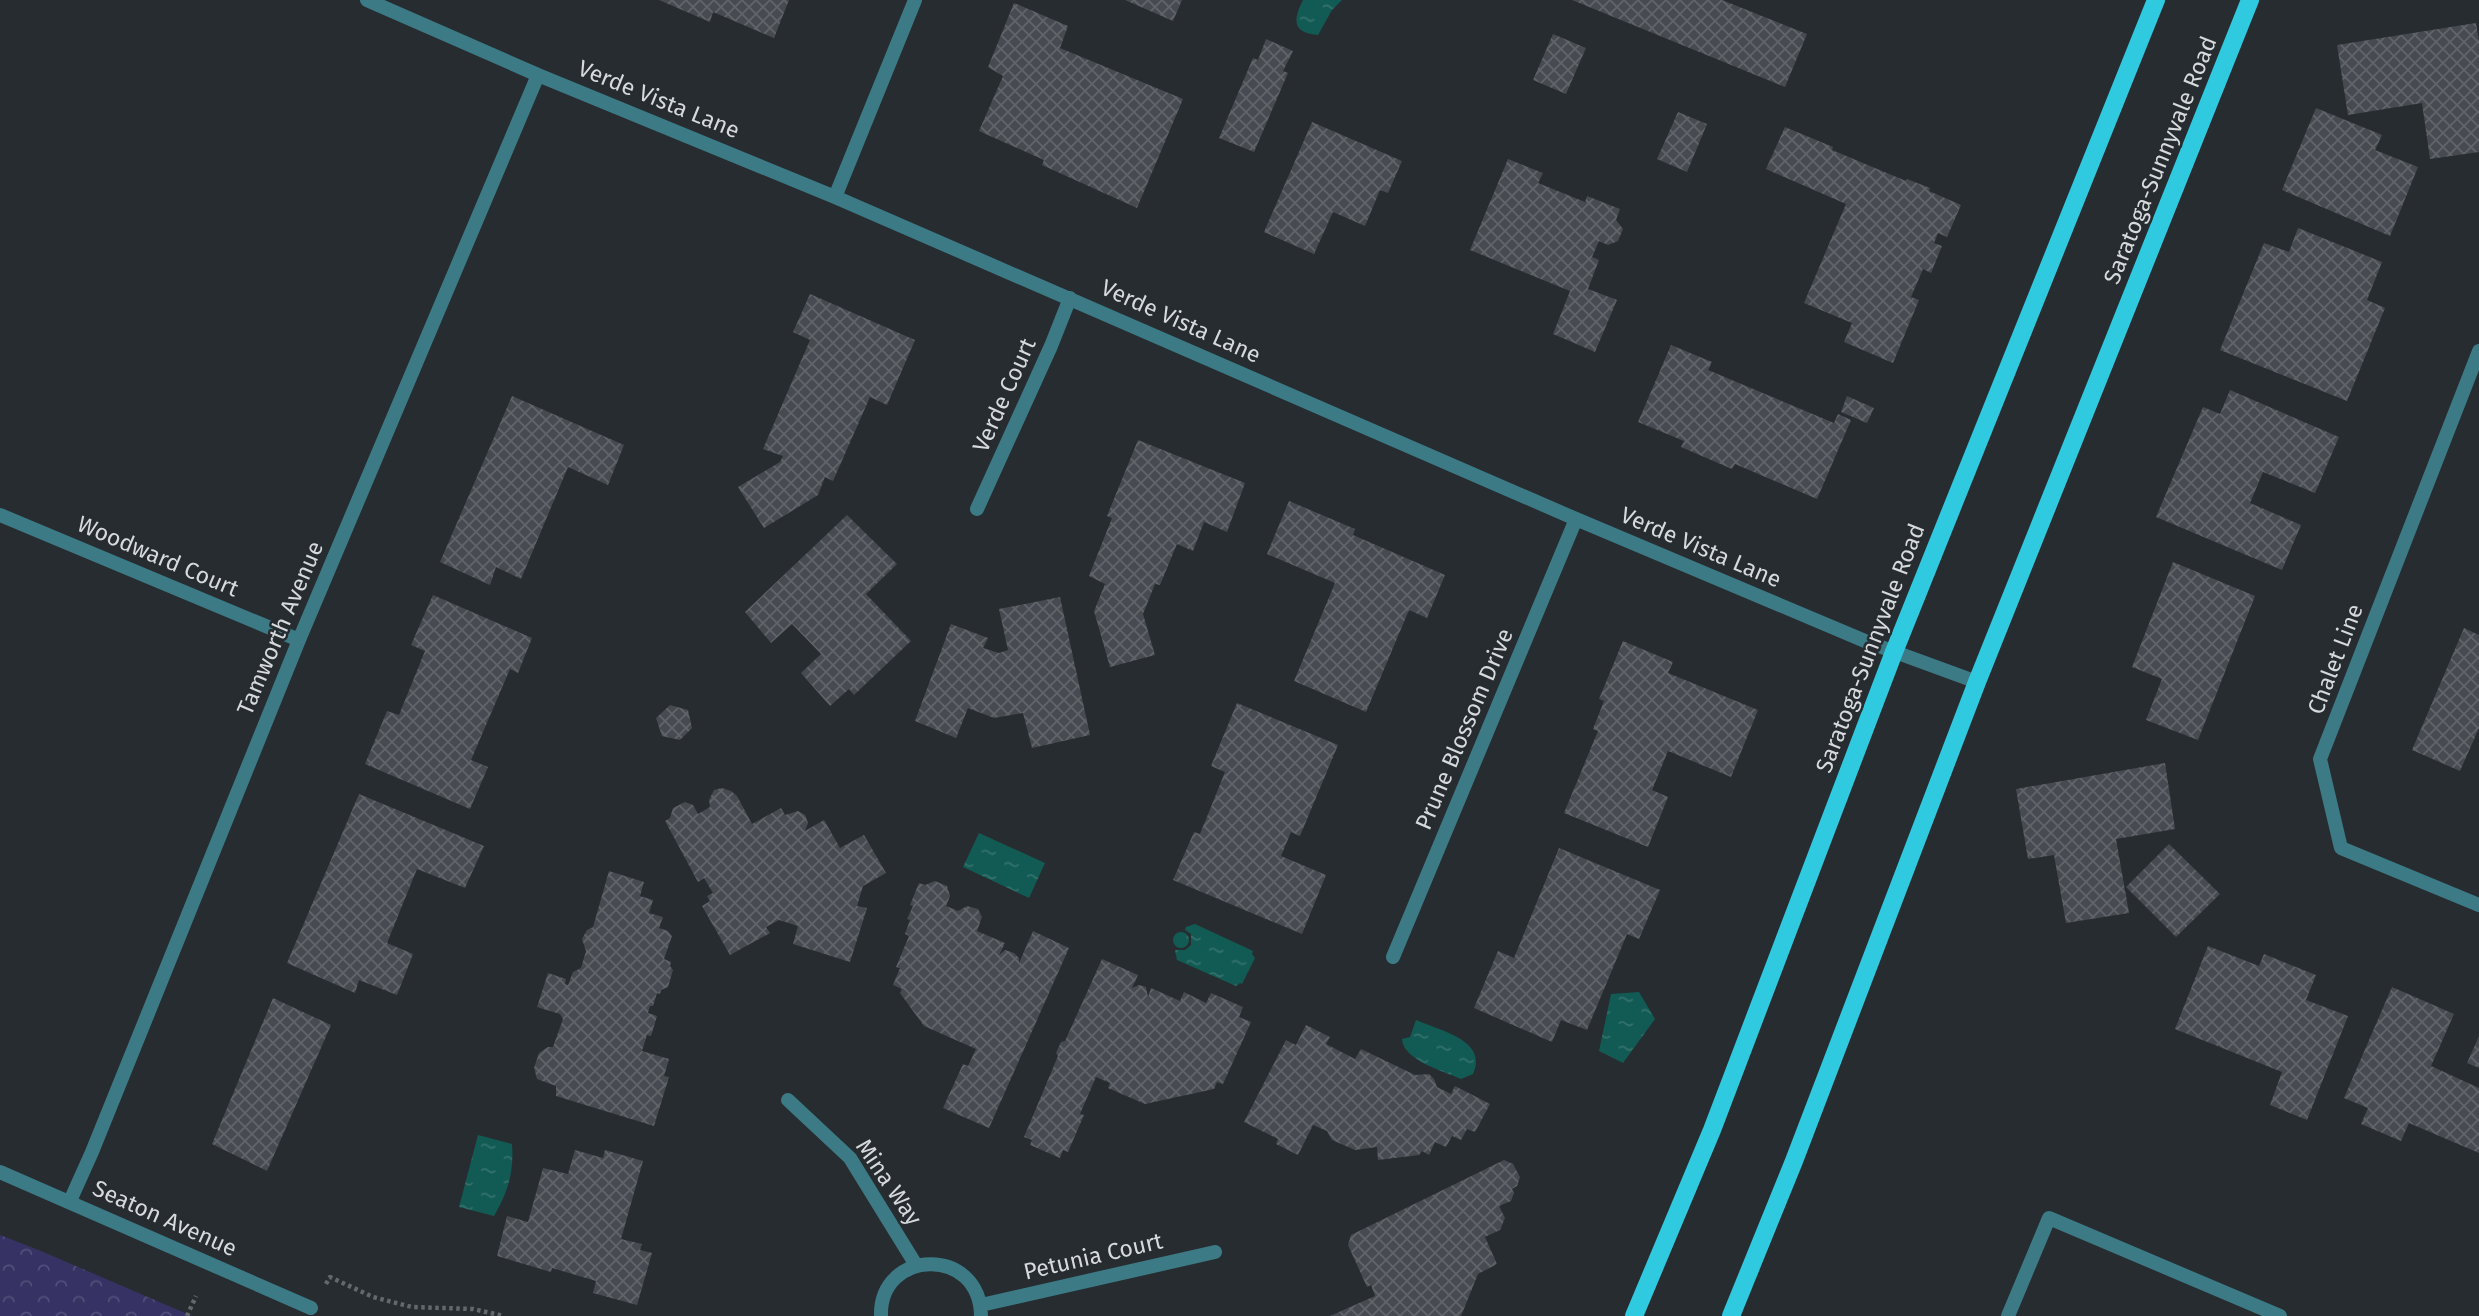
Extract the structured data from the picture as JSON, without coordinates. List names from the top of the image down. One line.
{"streets":{"main road":["Saratoga-Sunnyvale Road"],"street":["Verde Vista Lane","Verde Court","Woodward Court","Tamworth Avenue","Chalet Line","Prune Blossom Drive","Mina Way","Seaton Avenue","Petunia Court"]},"crossings":[["Verde Vista Lane","Saratoga-Sunnyvale Road"],["Verde Vista Lane","Verde Court"],["Verde Vista Lane","Tamworth Avenue"],["Verde Vista Lane","Prune Blossom Drive"],["Woodward Court","Tamworth Avenue"],["Tamworth Avenue","Seaton Avenue"]]}
